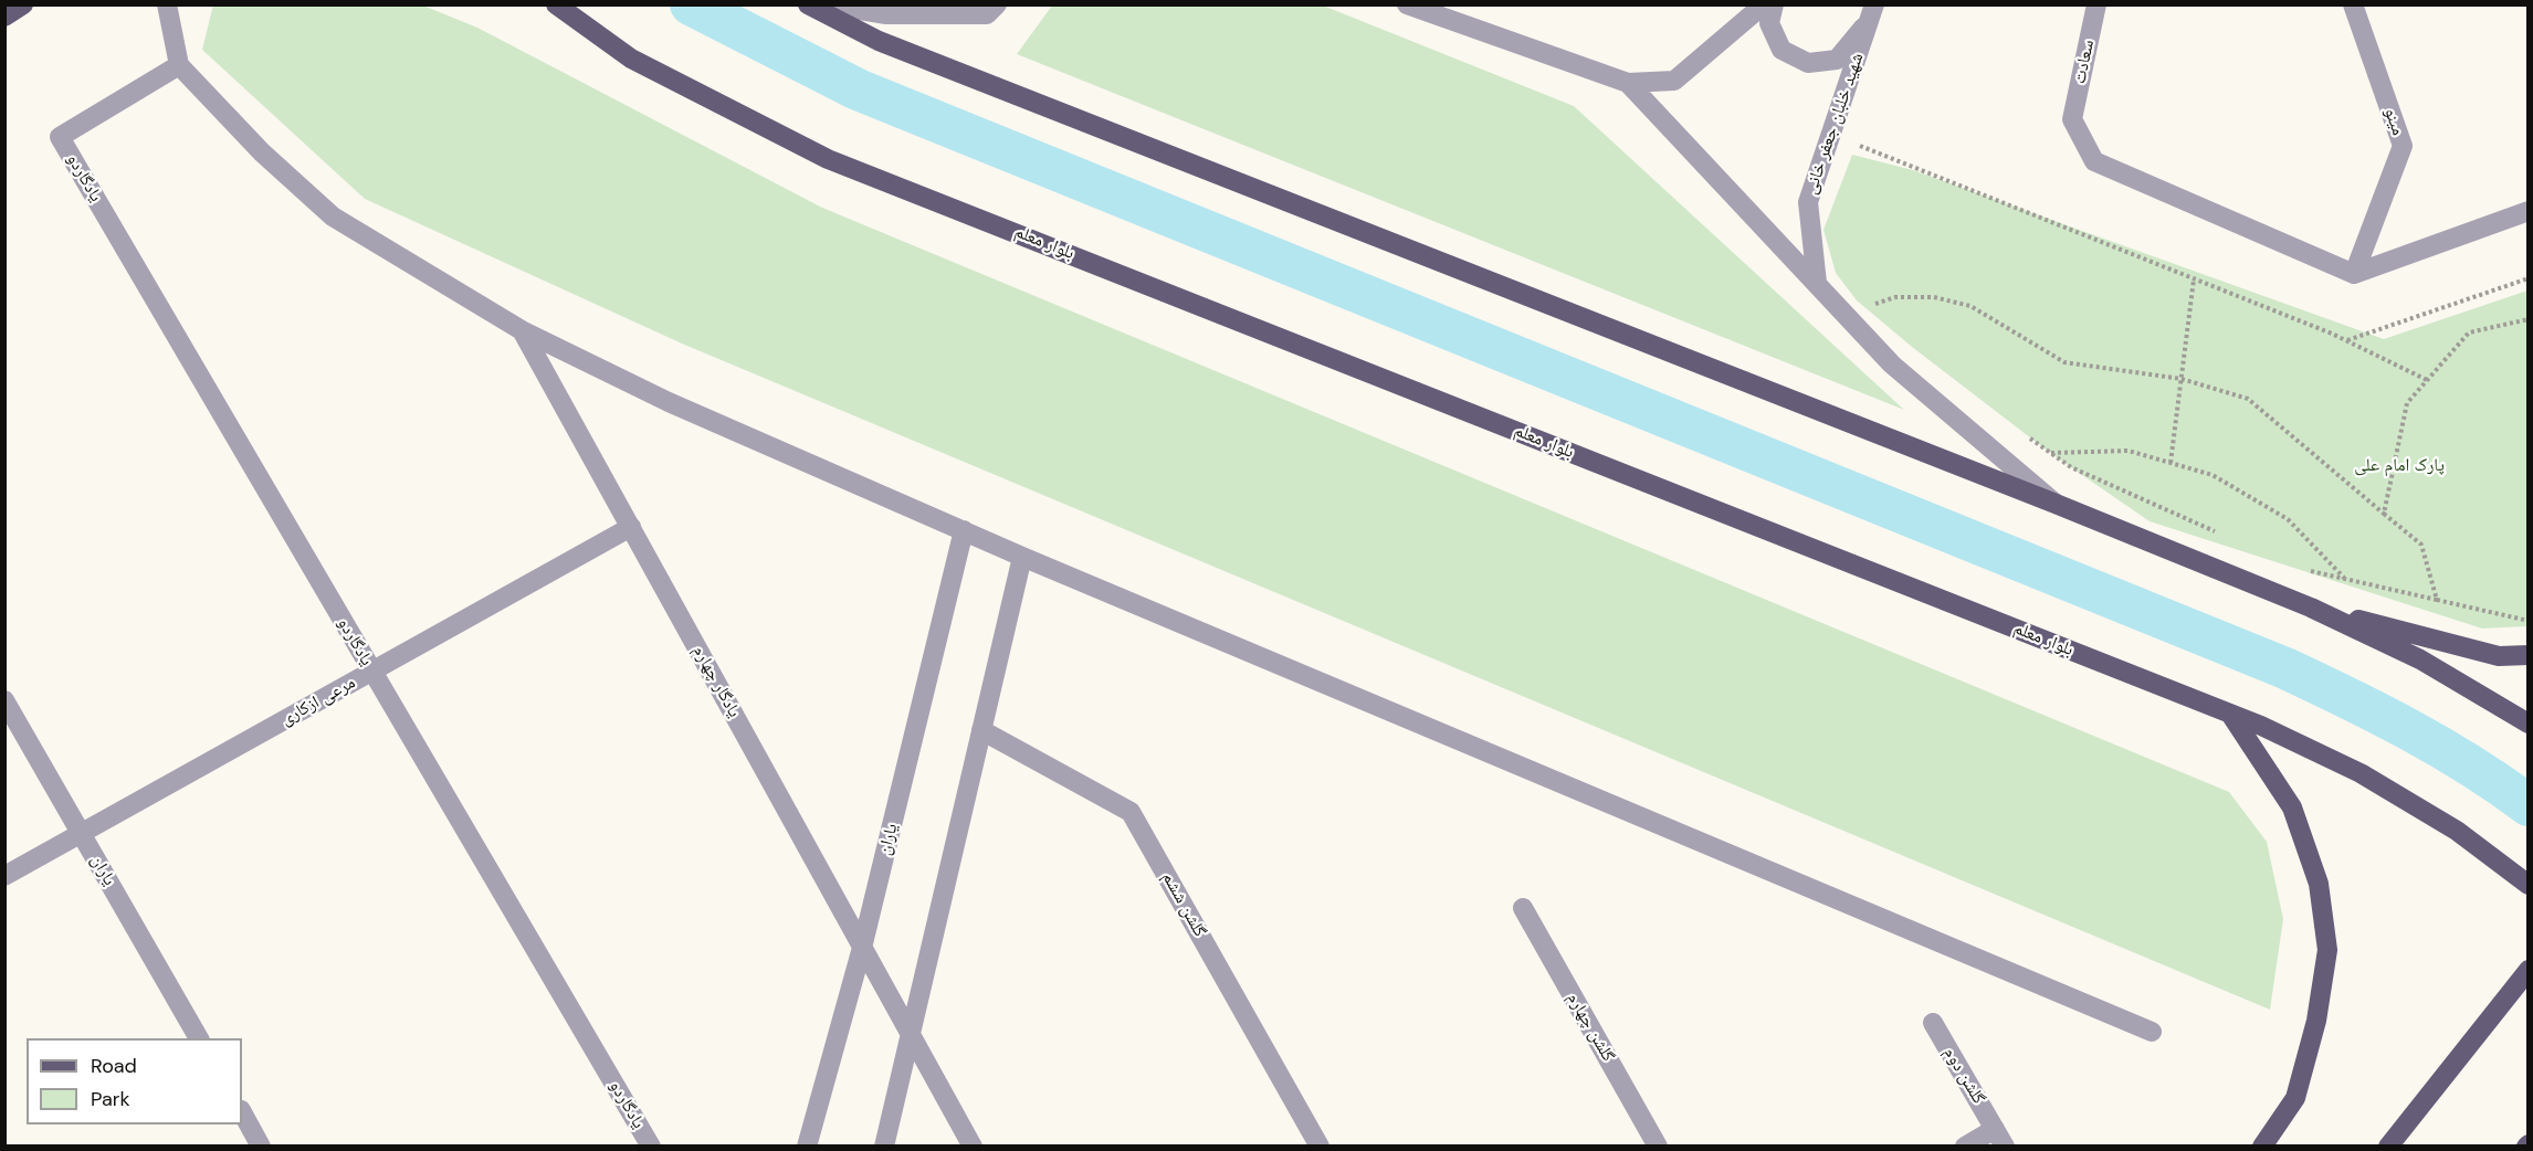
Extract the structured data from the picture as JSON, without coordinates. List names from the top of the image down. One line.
{"streets":{"main road":["بلوار معلم"],"street":["سعادت","مینو","شهید خلبان جعفر خانی","یادگار‌دو","یادگار چهارم","مرعی ازکاری","یاران","گلشن ششم","گلشن چهارم","گلشن دوم"]},"crossings":[["سعادت","مینو"],["یادگار‌دو","مرعی ازکاری"],["یادگار چهارم","مرعی ازکاری"],["یادگار چهارم","یاران"],["مرعی ازکاری","یاران"]],"parks":["پارک امام علی"],"legend":["Road","Park"]}
